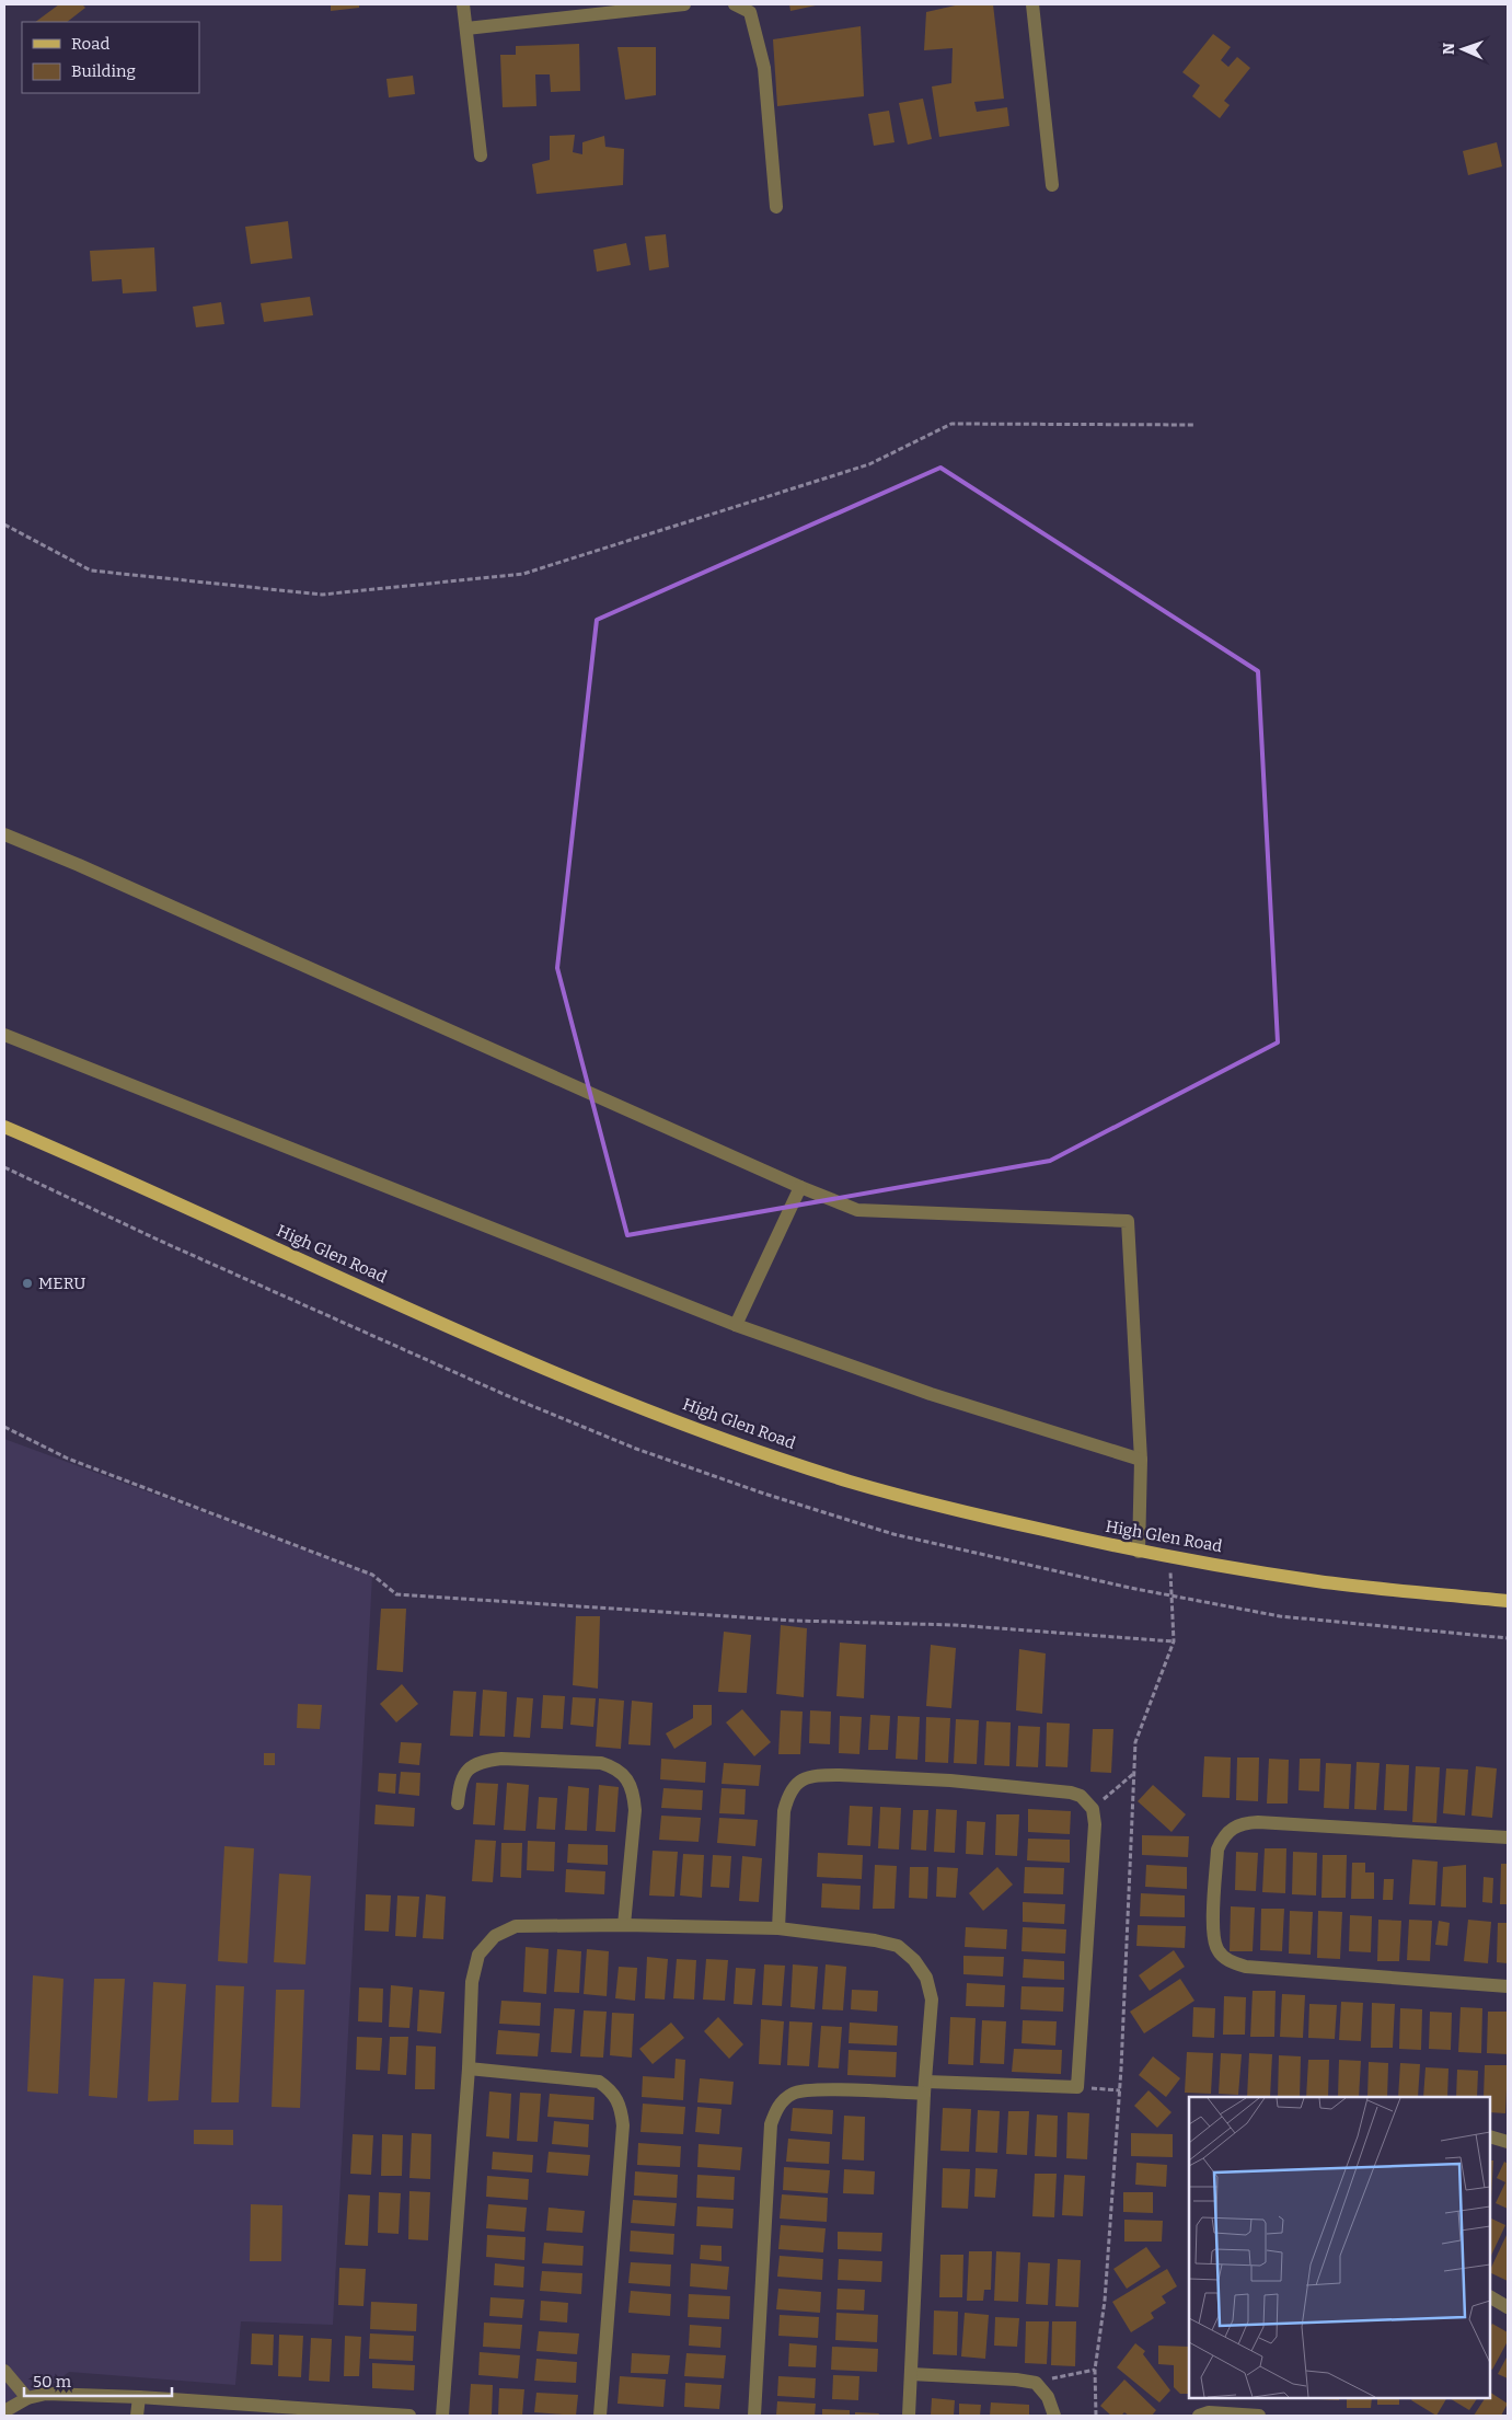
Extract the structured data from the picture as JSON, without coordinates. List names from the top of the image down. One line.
{"streets":{"main road":["High Glen Road"]},"places":["MERU"],"legend":["Road","Building"],"scale_bar":"50 m","north":"left"}
